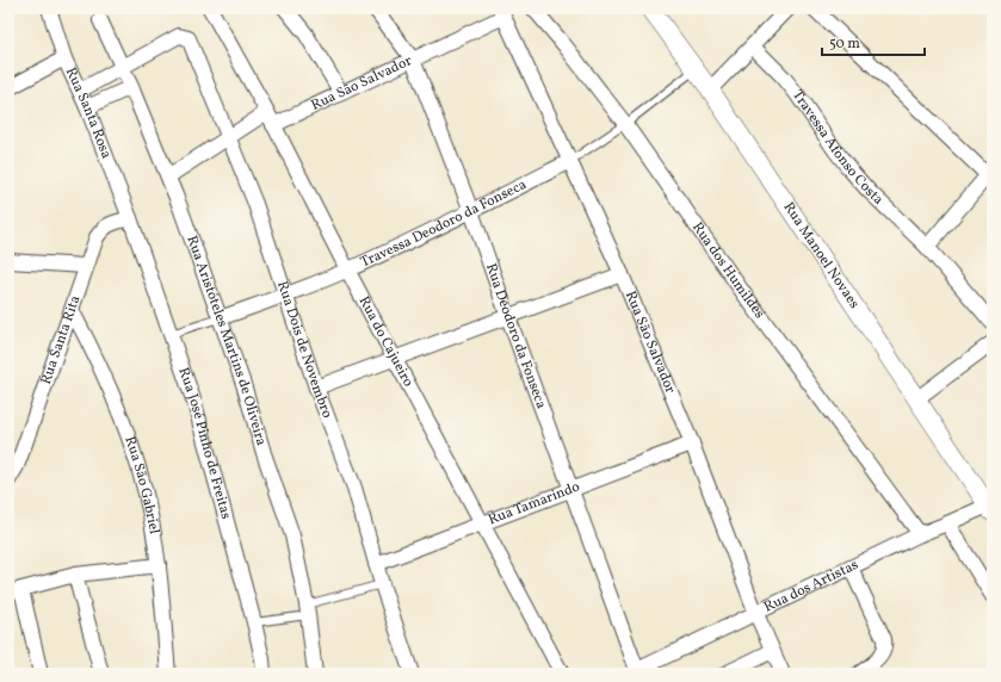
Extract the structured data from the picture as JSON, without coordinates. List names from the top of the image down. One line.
{"streets":{"street":["Rua São Salvador","Rua Santa Rosa","Travessa Afonso Costa","Travessa Deodoro da Fonseca","Rua Manoel Novaes","Rua dos Humildes","Rua Deodoro da Fonseca","Rua Santa Rita","Rua Aristóteles Martins de Oliveira","Rua do Cajueiro","Rua Dois de Novembro","Rua José Pinho de Freitas","Rua São Gabriel","Rua Tamarindo","Rua dos Artistas"]},"crossings":[["Rua São Salvador","Travessa Deodoro da Fonseca"],["Rua São Salvador","Rua Deodoro da Fonseca"],["Rua São Salvador","Rua Aristóteles Martins de Oliveira"],["Rua São Salvador","Rua do Cajueiro"],["Rua São Salvador","Rua Dois de Novembro"],["Rua São Salvador","Rua Tamarindo"],["Rua São Salvador","Rua dos Artistas"],["Rua Santa Rosa","Rua Santa Rita"],["Rua Santa Rosa","Rua José Pinho de Freitas"],["Travessa Deodoro da Fonseca","Rua Manoel Novaes"],["Travessa Deodoro da Fonseca","Rua dos Humildes"],["Travessa Deodoro da Fonseca","Rua Deodoro da Fonseca"],["Travessa Deodoro da Fonseca","Rua Aristóteles Martins de Oliveira"],["Travessa Deodoro da Fonseca","Rua do Cajueiro"],["Travessa Deodoro da Fonseca","Rua Dois de Novembro"],["Travessa Deodoro da Fonseca","Rua José Pinho de Freitas"],["Rua Manoel Novaes","Rua dos Artistas"],["Rua dos Humildes","Rua dos Artistas"],["Rua Deodoro da Fonseca","Rua Tamarindo"],["Rua Deodoro da Fonseca","Rua dos Artistas"],["Rua Santa Rita","Rua José Pinho de Freitas"],["Rua Santa Rita","Rua São Gabriel"],["Rua Aristóteles Martins de Oliveira","Rua Dois de Novembro"],["Rua do Cajueiro","Rua Tamarindo"],["Rua Dois de Novembro","Rua Tamarindo"]],"scale_bar":"50 m"}
